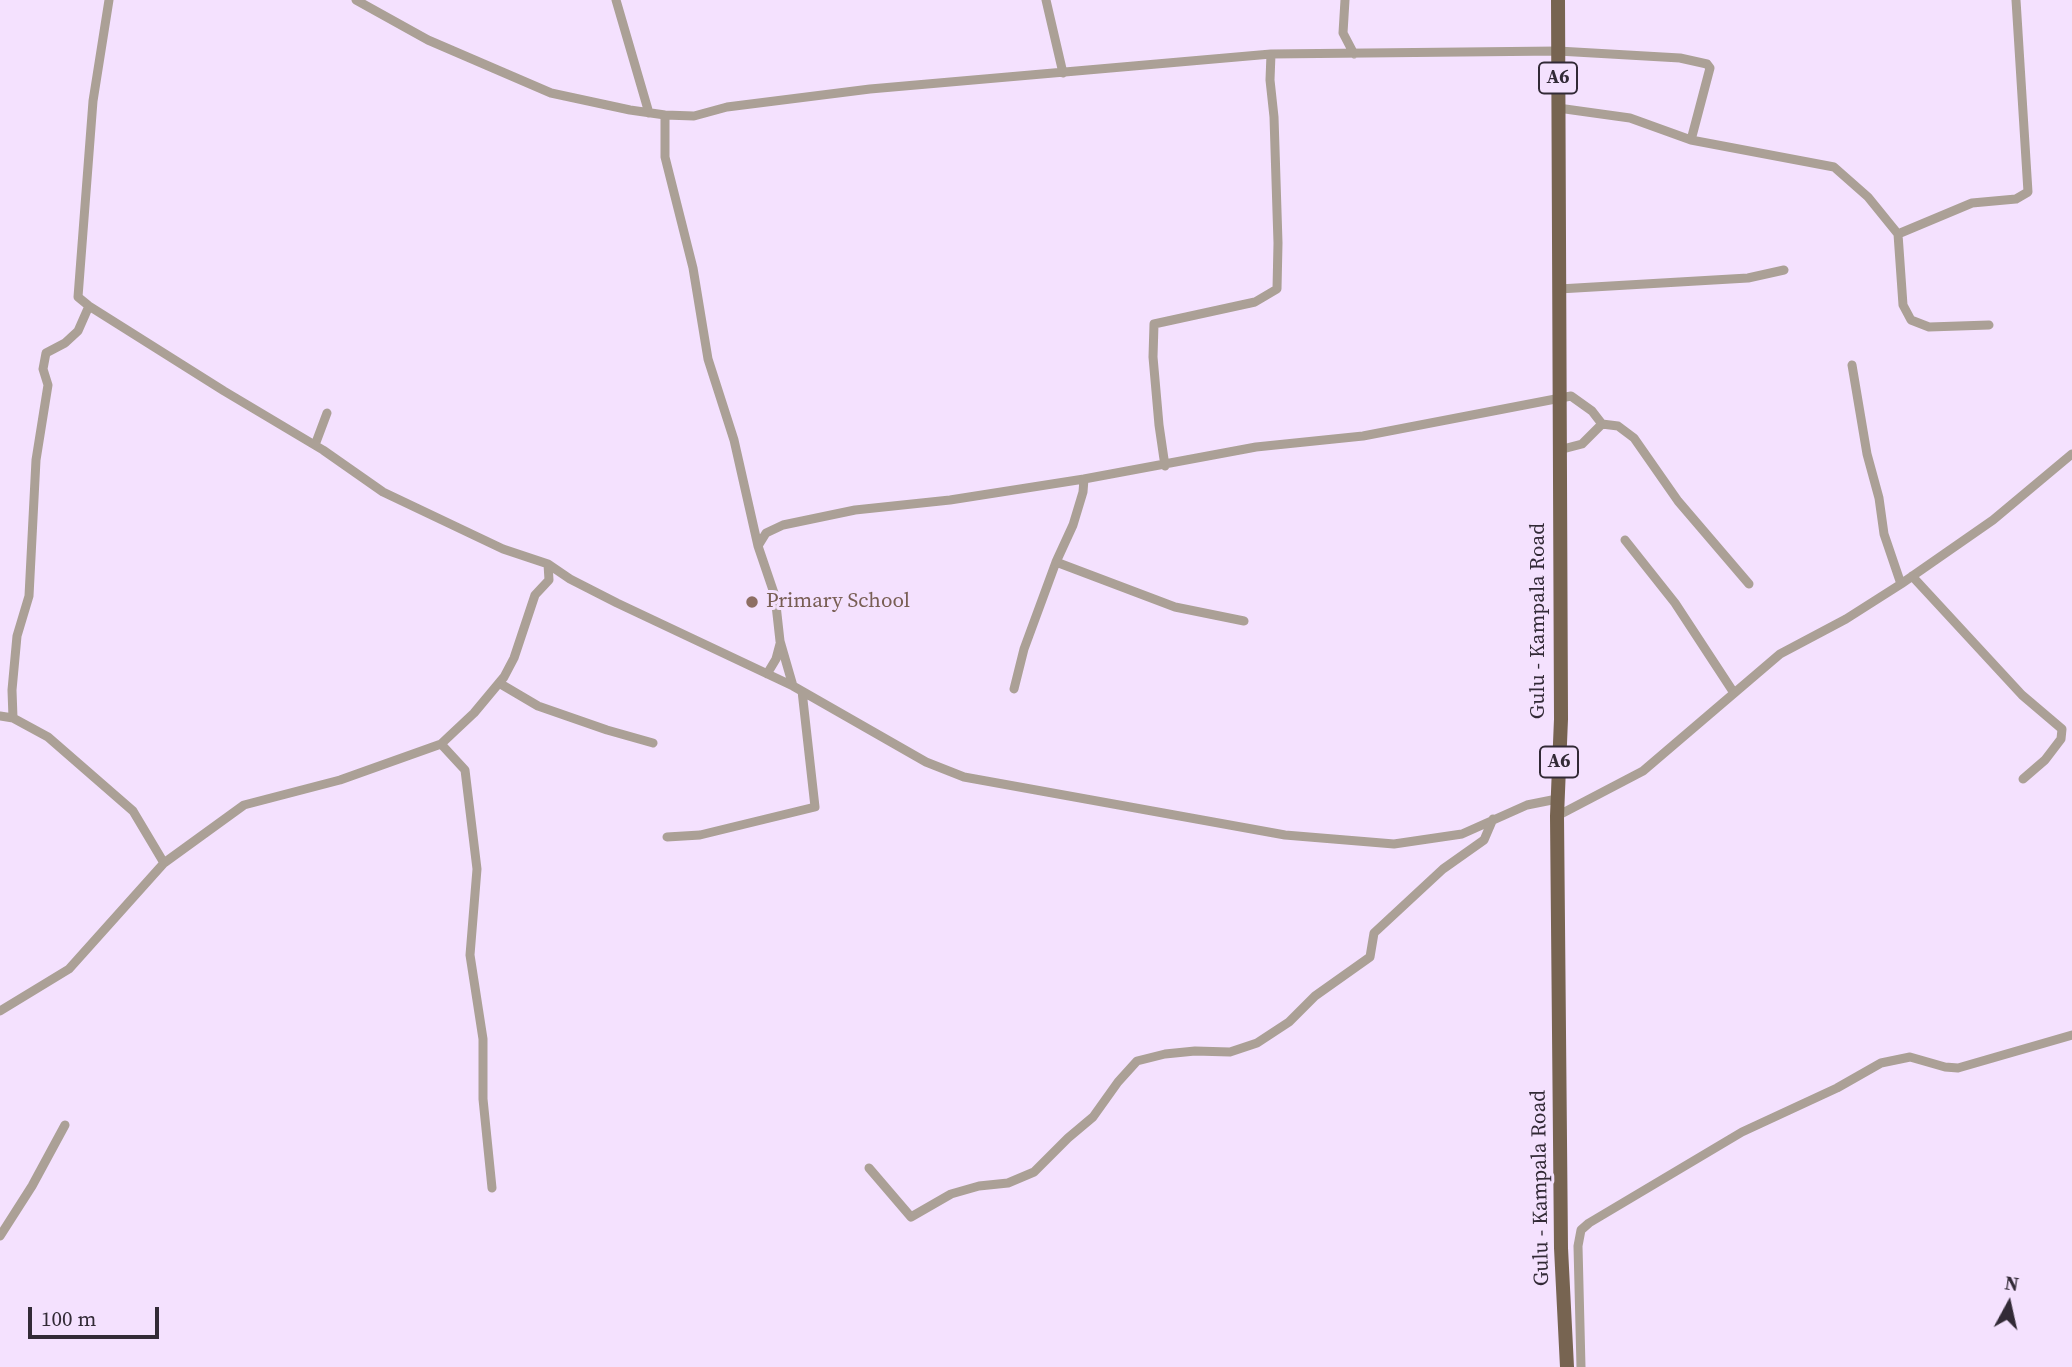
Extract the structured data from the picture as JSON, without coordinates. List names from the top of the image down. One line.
{"streets":{"main road":["A6","Gulu - Kampala Road"]},"places":["Primary School"],"scale_bar":"100 m","north":"top"}
